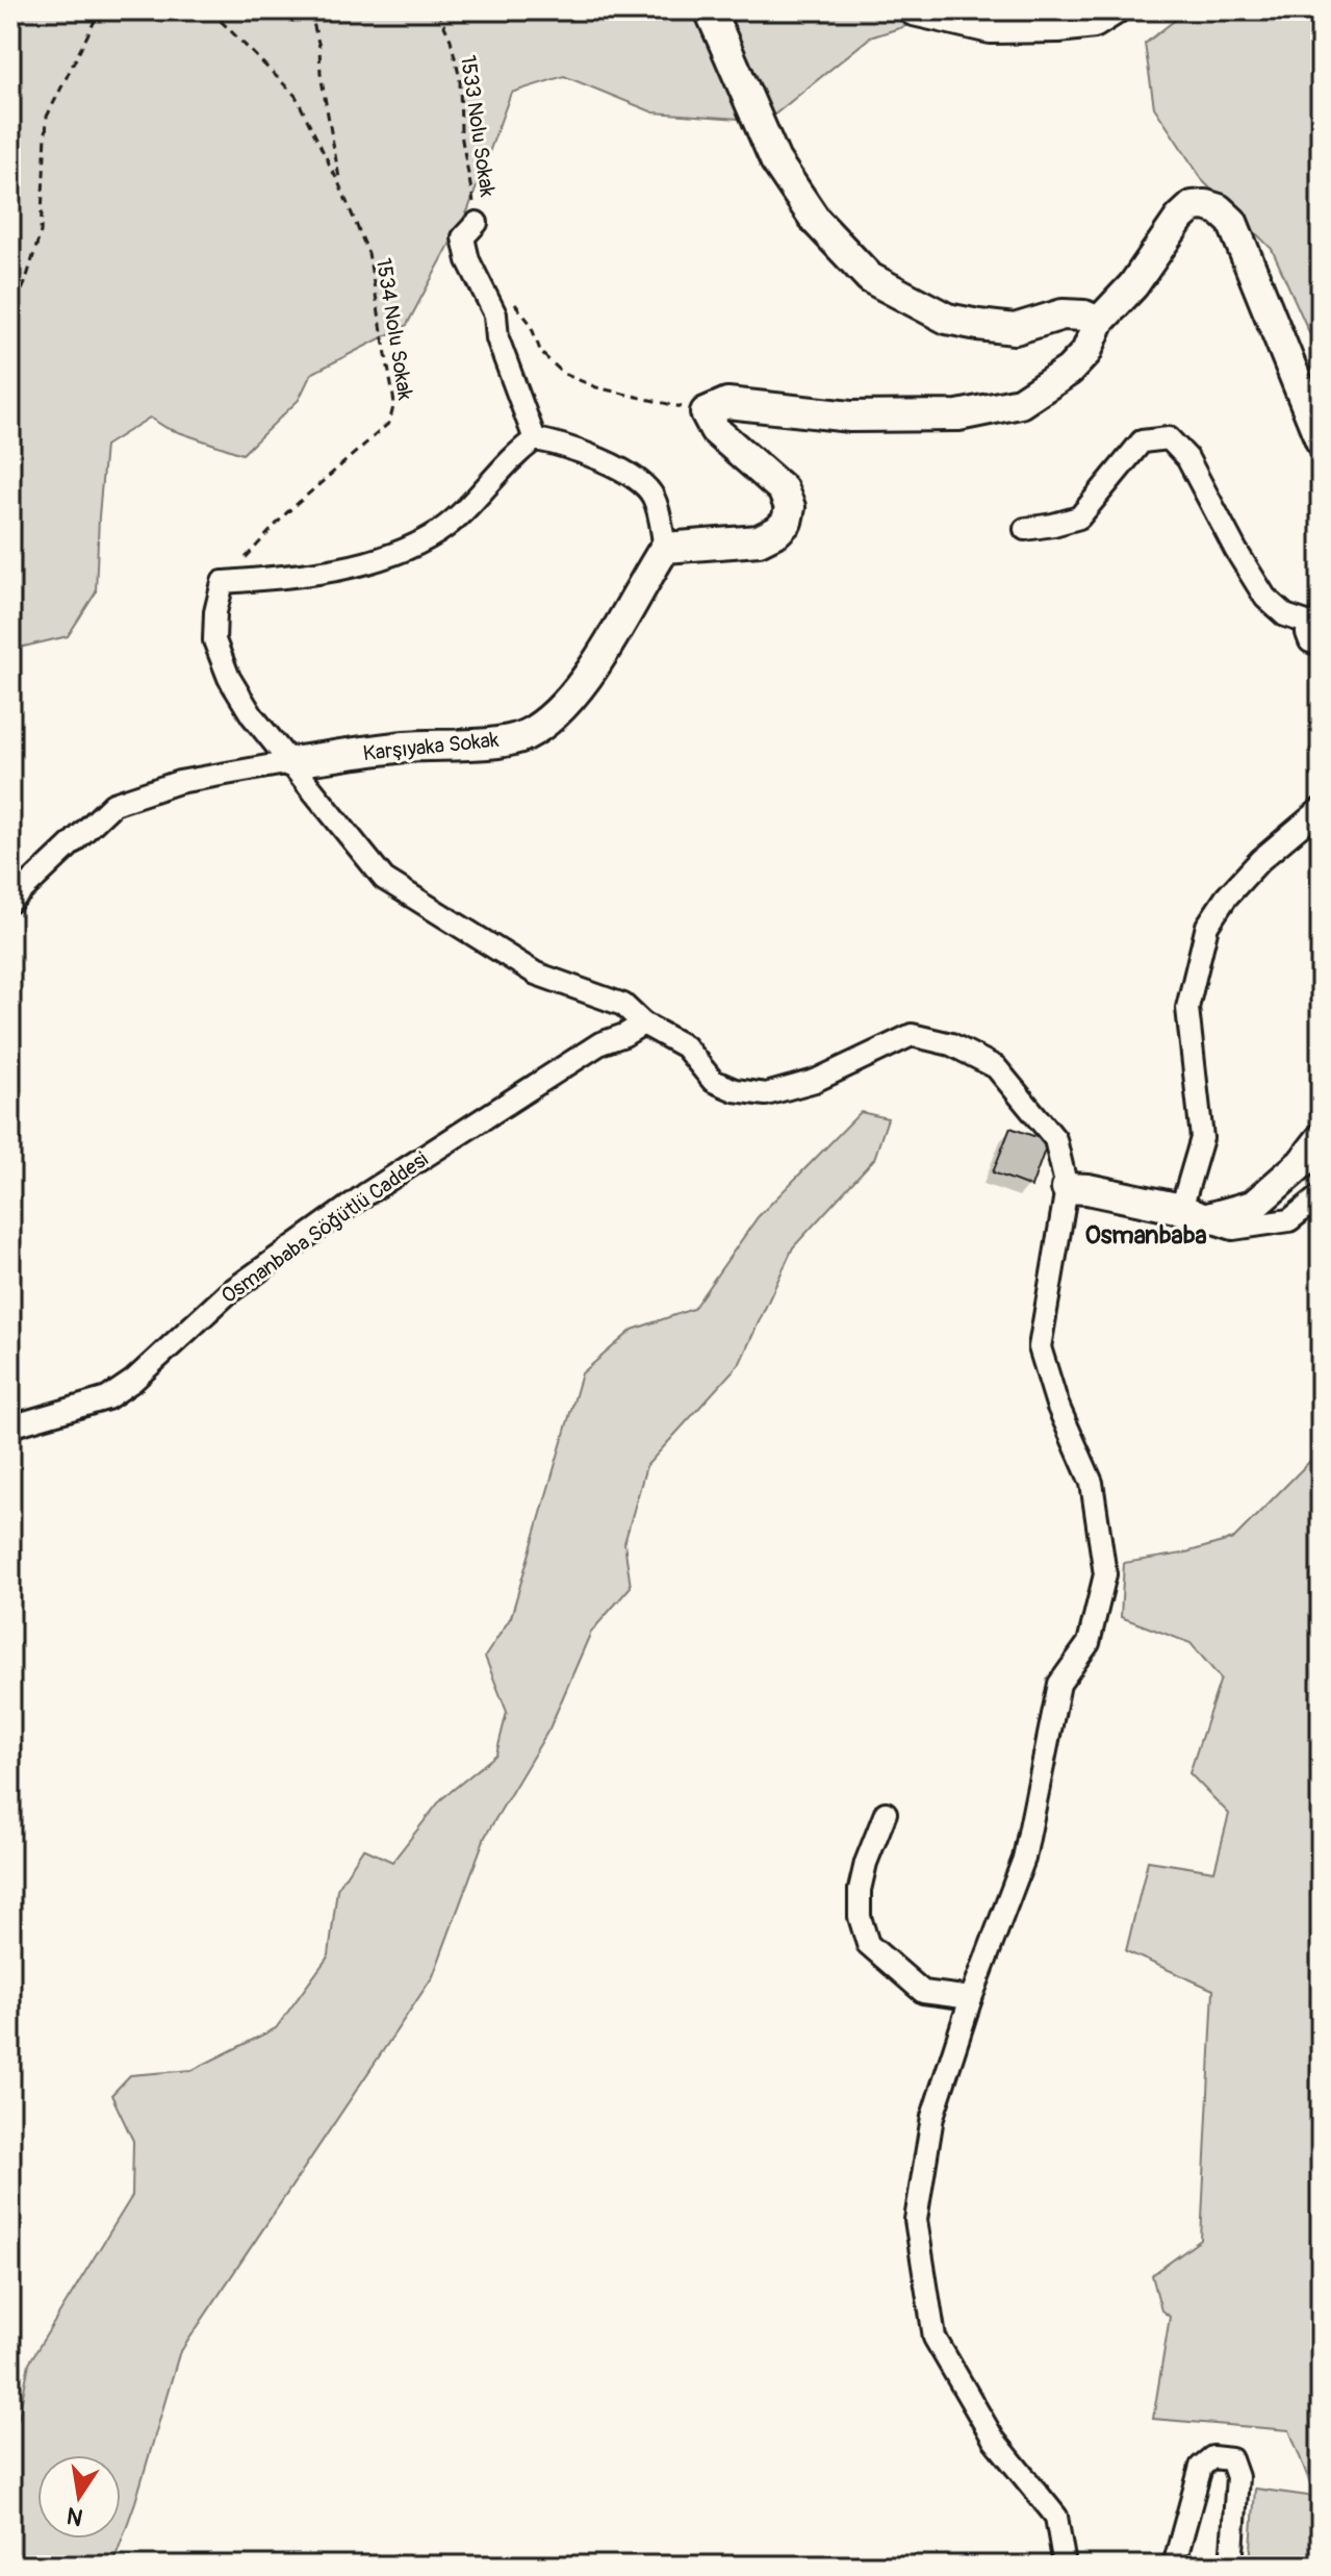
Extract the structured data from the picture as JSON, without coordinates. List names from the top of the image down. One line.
{"streets":{"street":["Karşıyaka Sokak","Osmanbaba Söğütlü Caddesi"],"path":["1533 Nolu Sokak","1534 Nolu Sokak"]},"districts":["Osmanbaba"],"north":"bottom"}
